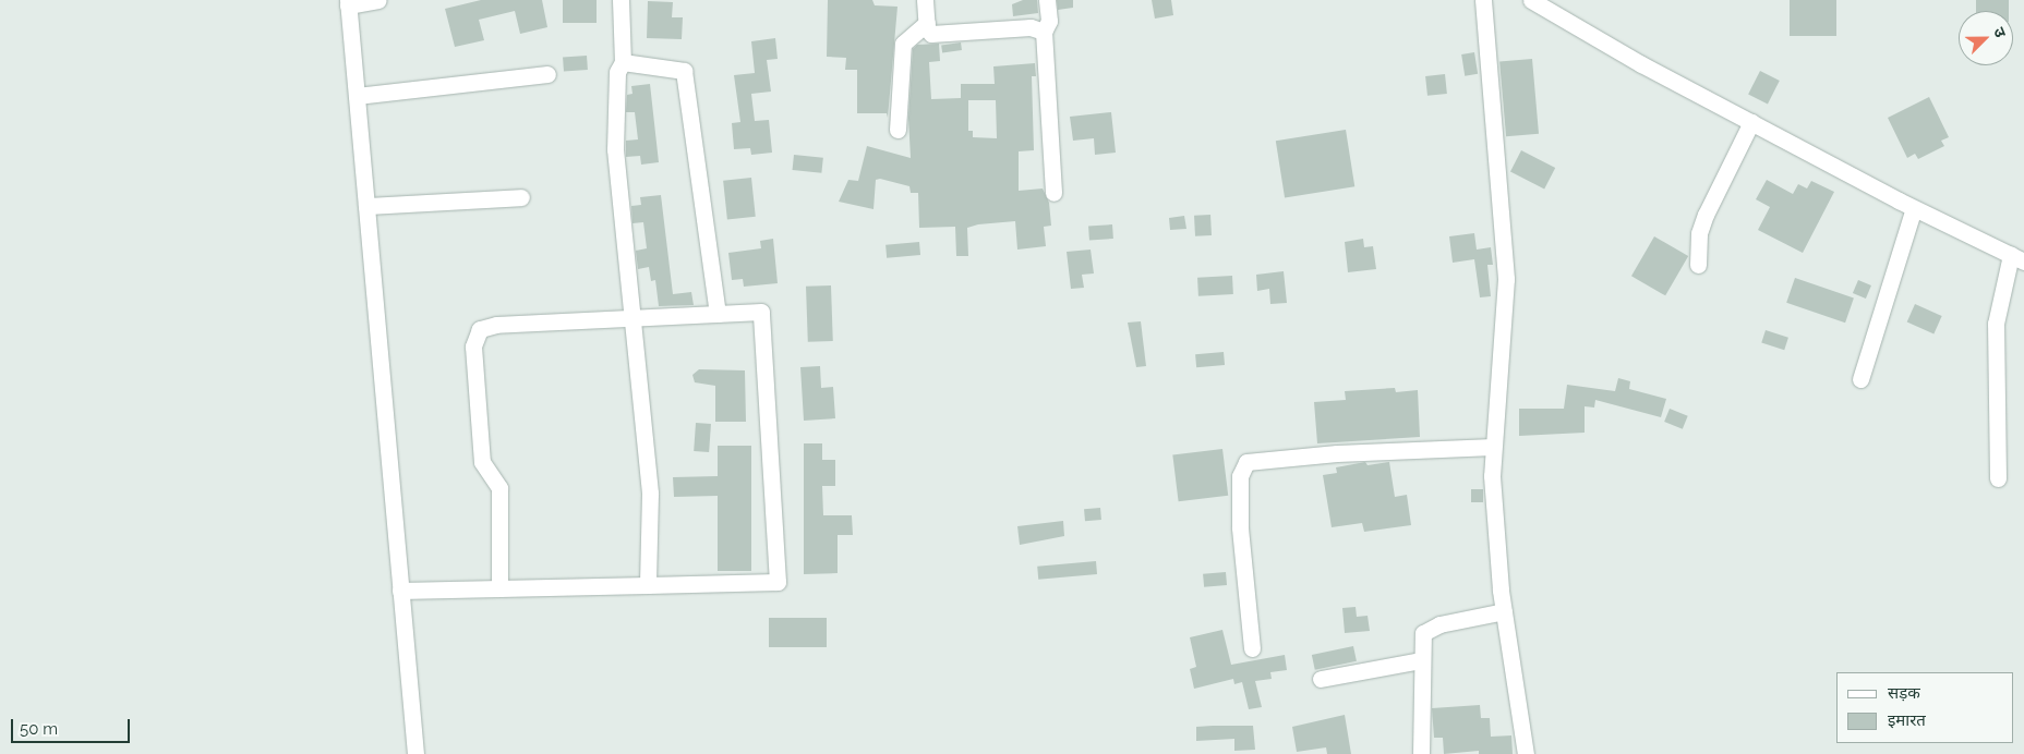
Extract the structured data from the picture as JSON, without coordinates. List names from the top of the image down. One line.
{"legend":["सड़क","इमारत"],"scale_bar":"50 m","north":"top right"}
